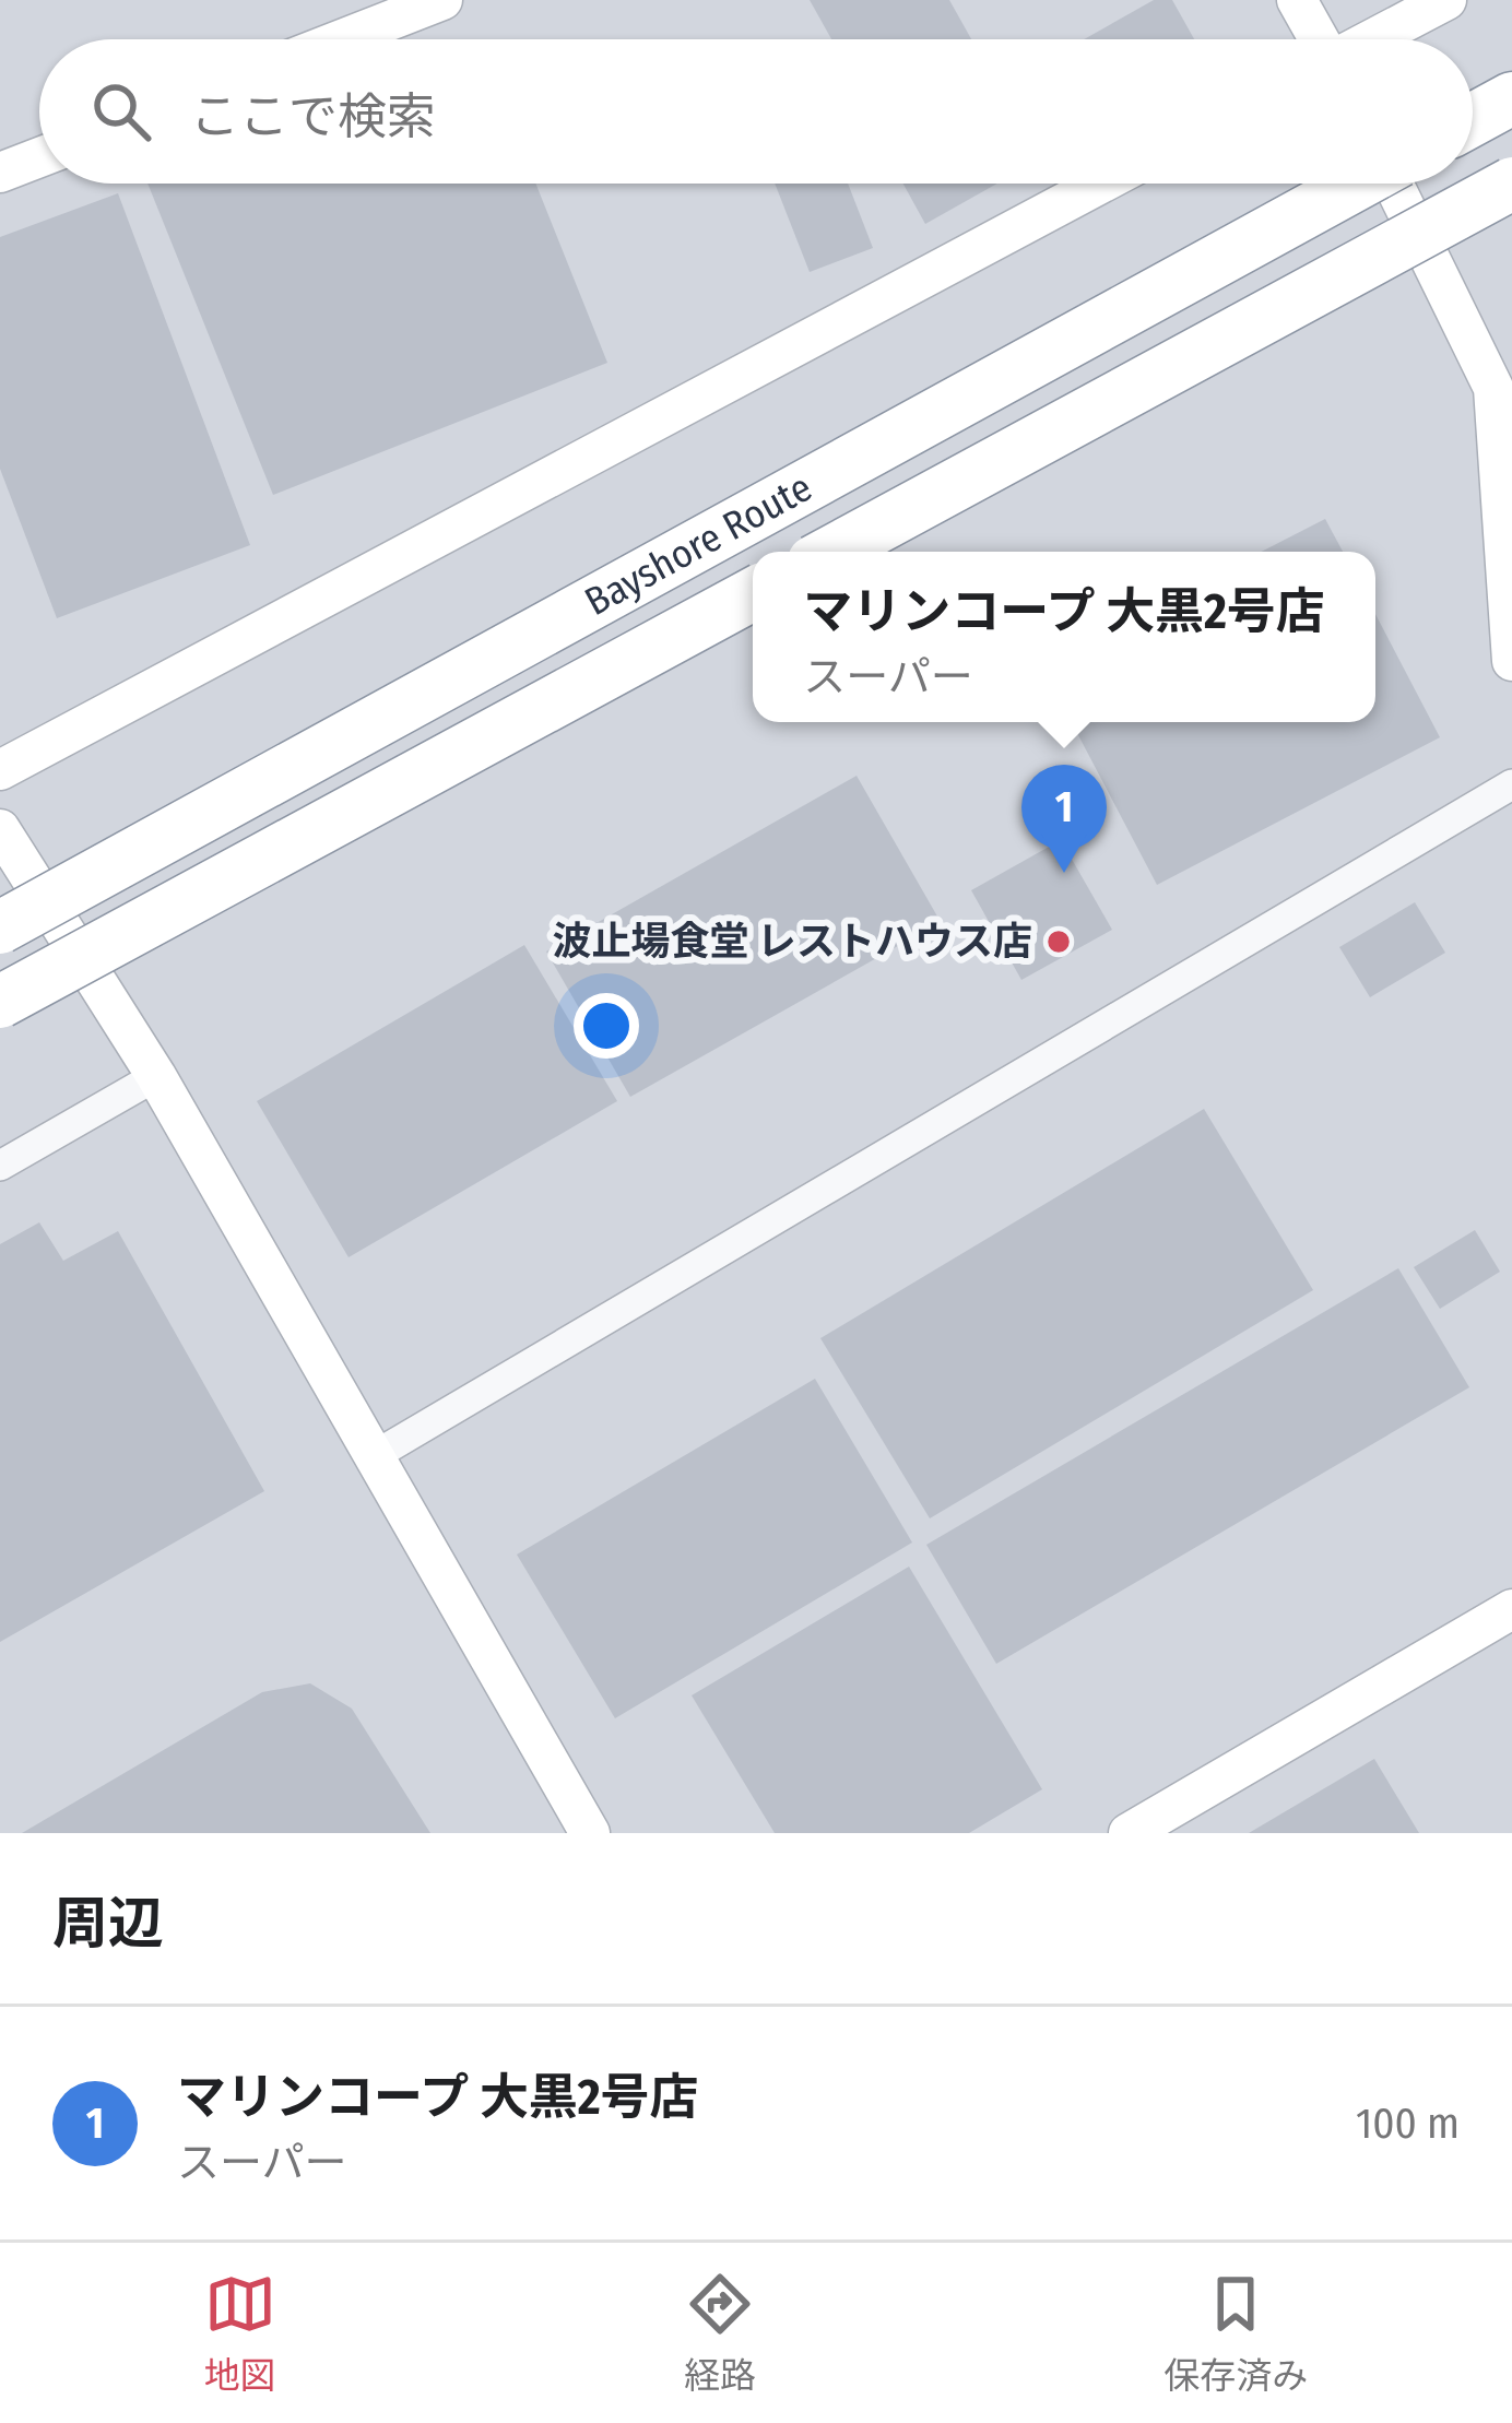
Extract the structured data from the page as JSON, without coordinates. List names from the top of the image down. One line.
{"streets":{"highway":["Bayshore Route"]},"places":["波止場食堂 レストハウス店"],"page":{"search":"ここで検索","popup":["マリンコープ 大黒2号店","スーパー"],"pins":"1","heading":"周辺","list":[{"mark":"1","name":"マリンコープ 大黒2号店","note":"スーパー","value":"100 m"}],"nav":["地図","経路","保存済み"]}}
